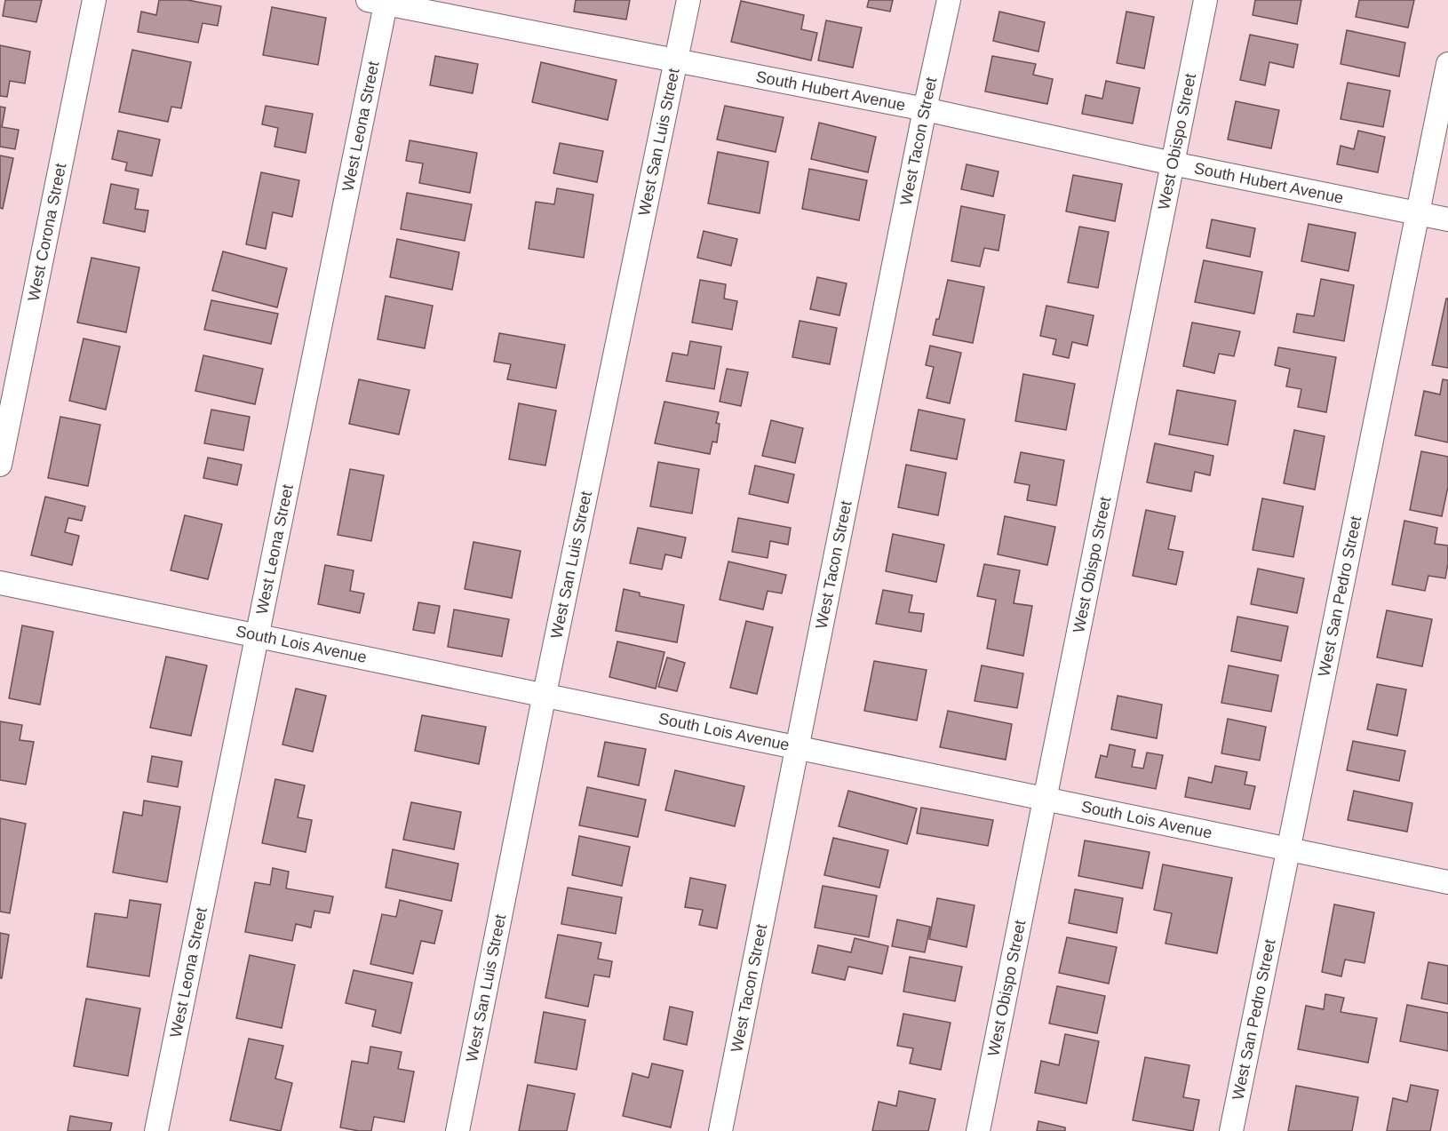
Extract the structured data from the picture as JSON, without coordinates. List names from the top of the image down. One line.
{"streets":{"street":["South Hubert Avenue","West Leona Street","West San Luis Street","West Tacon Street","West Obispo Street","West Corona Street","West San Pedro Street","South Lois Avenue"]},"crossings":[["South Hubert Avenue","West Leona Street"],["South Hubert Avenue","West San Luis Street"],["South Hubert Avenue","West Tacon Street"],["South Hubert Avenue","West Obispo Street"],["South Hubert Avenue","West San Pedro Street"],["West Leona Street","South Lois Avenue"],["West San Luis Street","South Lois Avenue"],["West Tacon Street","South Lois Avenue"],["West Obispo Street","South Lois Avenue"],["West San Pedro Street","South Lois Avenue"]]}
